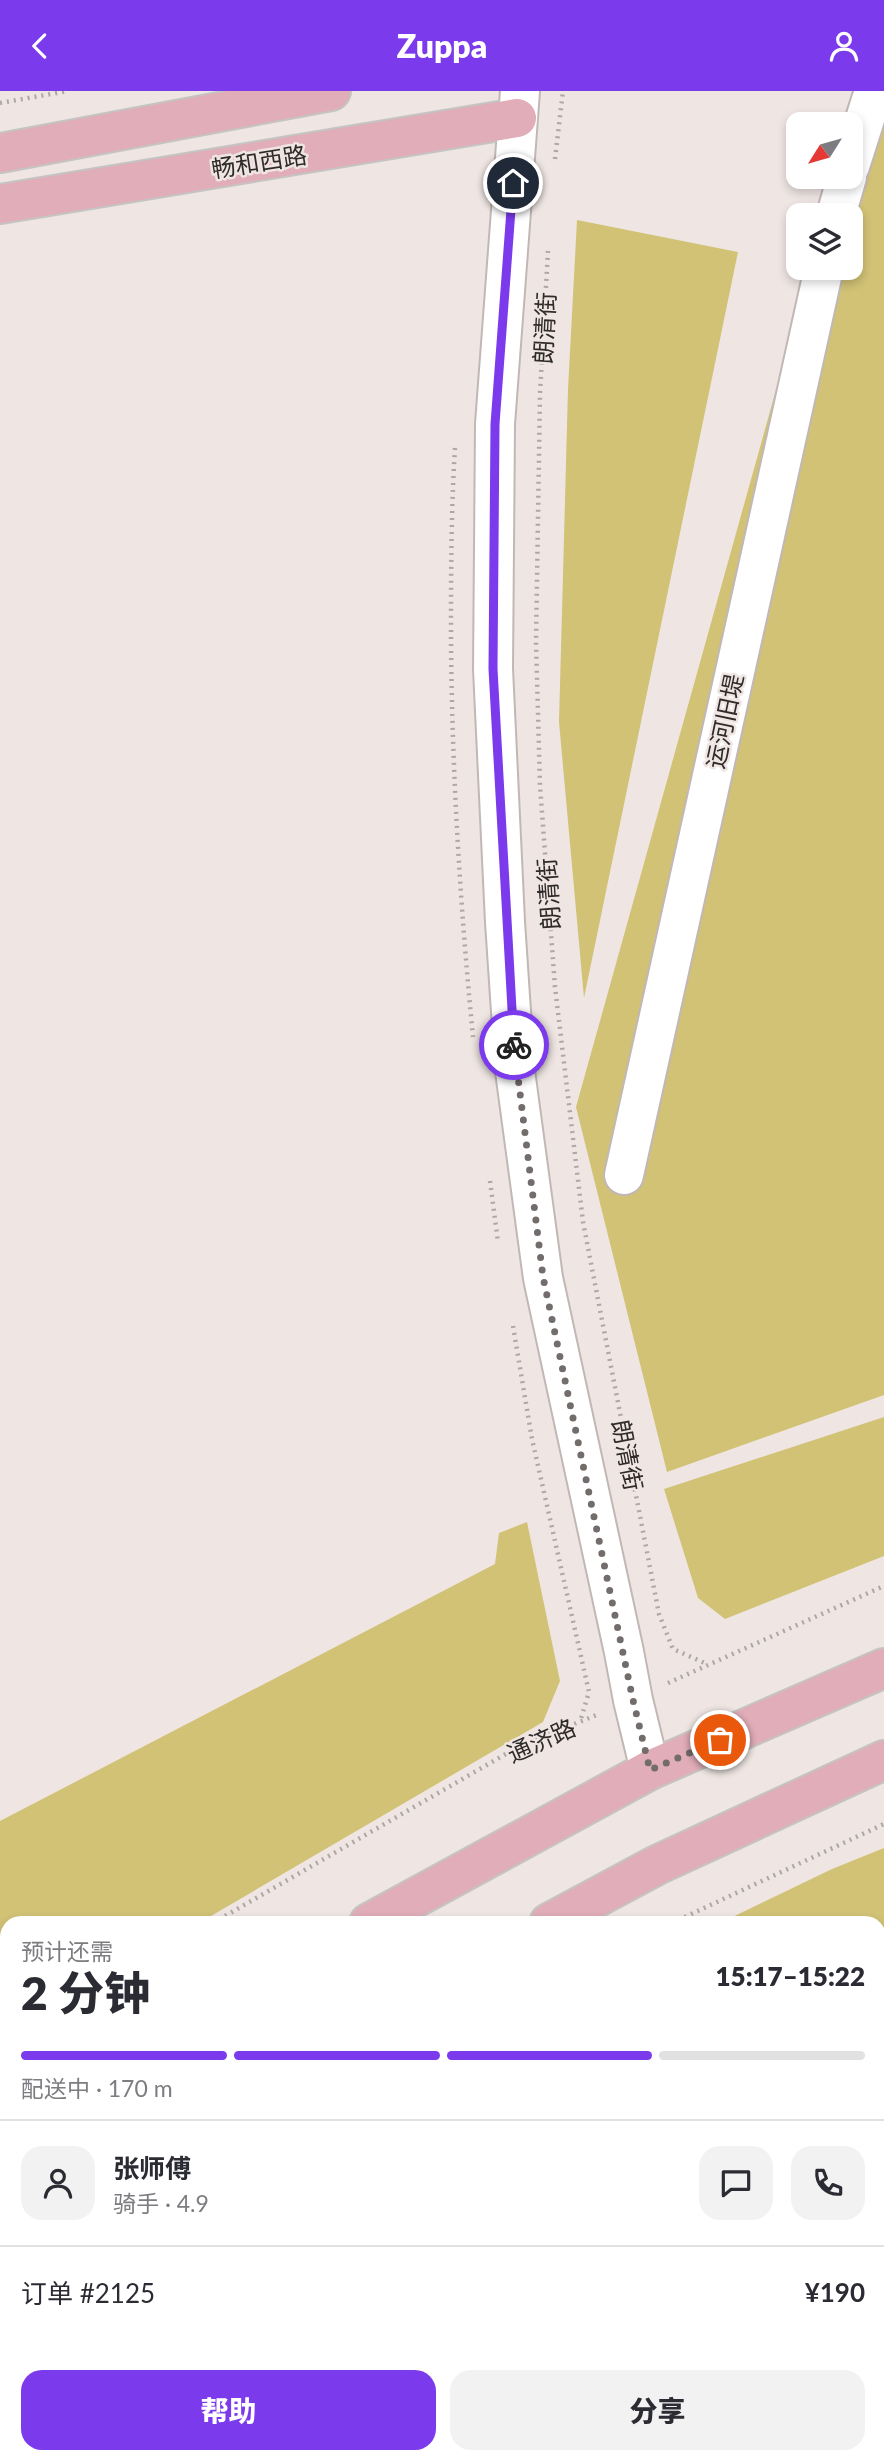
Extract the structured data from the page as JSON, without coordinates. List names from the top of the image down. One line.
{"streets":{"main road":["畅和西路"],"street":["朗清街","运河旧堤"],"path":["通济路"]},"crossings":[["畅和西路","朗清街"],["朗清街","通济路"]],"north":"bottom left","page":{"header":"Zuppa","heading":["2 分钟","预计还需","15:17–15:22"],"panel":["张师傅","骑手 · 4.9","订单 #2125","¥190"],"bar":"配送中 · 170 m","buttons":["帮助","分享"]}}
